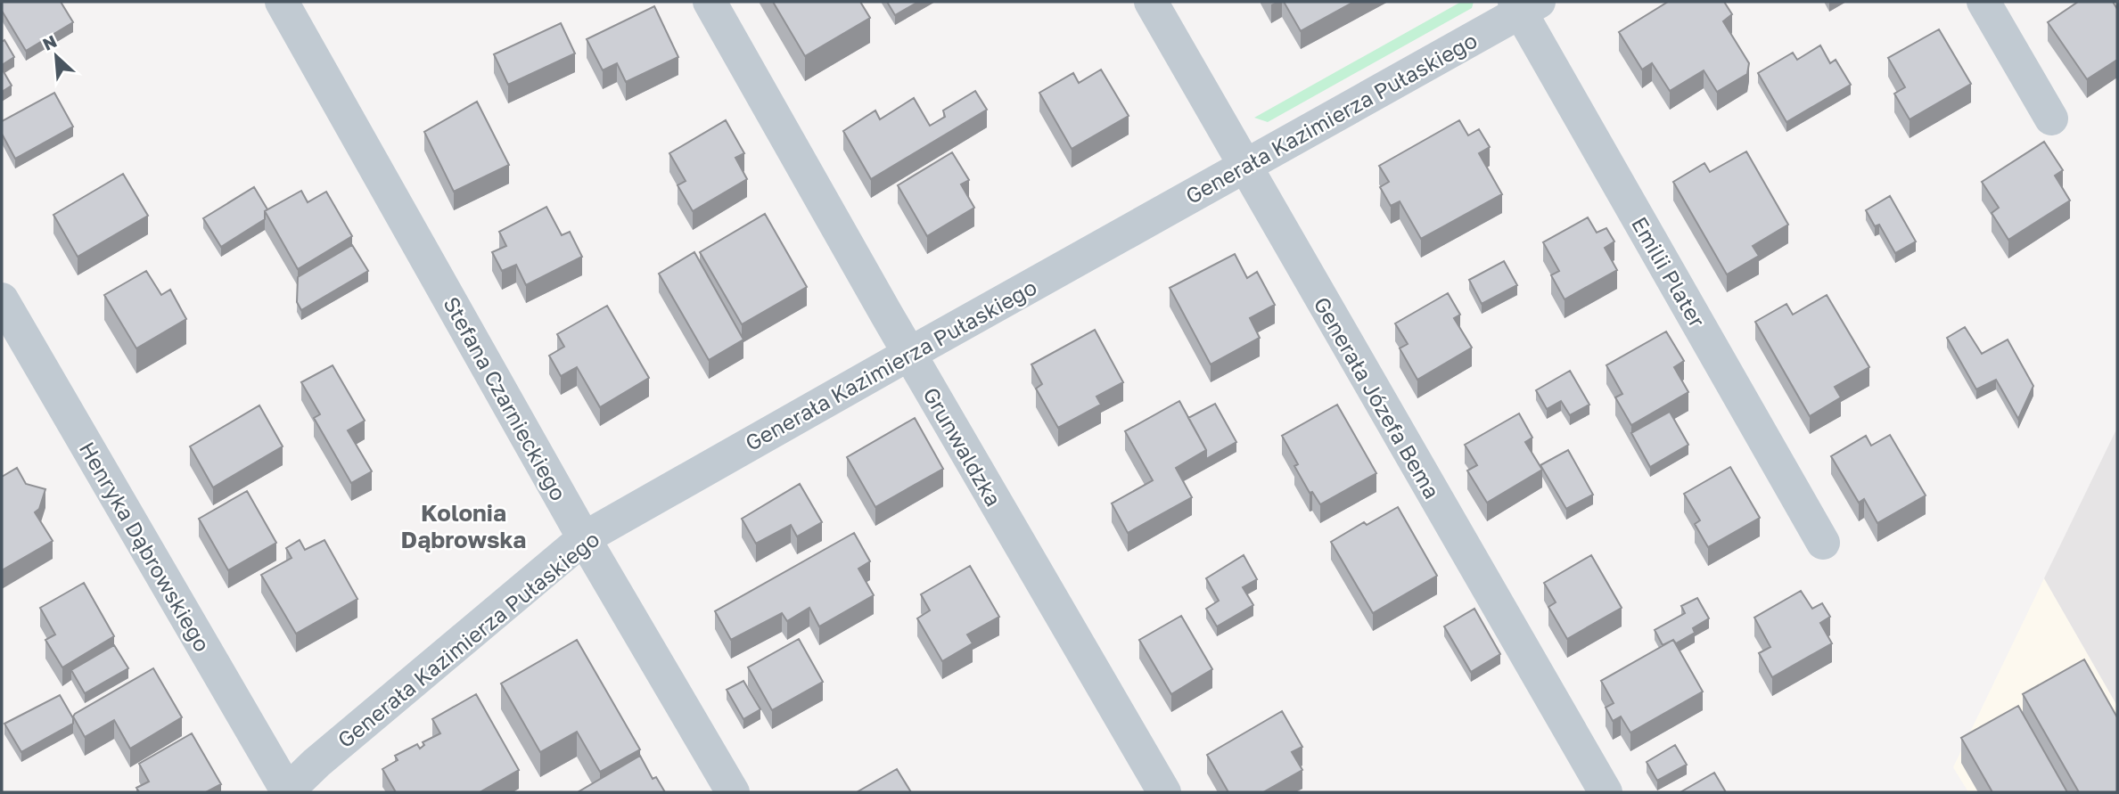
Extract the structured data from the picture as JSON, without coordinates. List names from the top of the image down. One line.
{"streets":{"street":["Generała Kazimierza Pułaskiego","Emilii Plater","Generała Józefa Bema","Stefana Czarnieckiego","Grunwaldzka","Henryka Dąbrowskiego"]},"crossings":[["Generała Kazimierza Pułaskiego","Emilii Plater"],["Generała Kazimierza Pułaskiego","Generała Józefa Bema"],["Generała Kazimierza Pułaskiego","Stefana Czarnieckiego"],["Generała Kazimierza Pułaskiego","Grunwaldzka"],["Generała Kazimierza Pułaskiego","Henryka Dąbrowskiego"]],"districts":["Kolonia Dąbrowska"],"north":"top left"}
